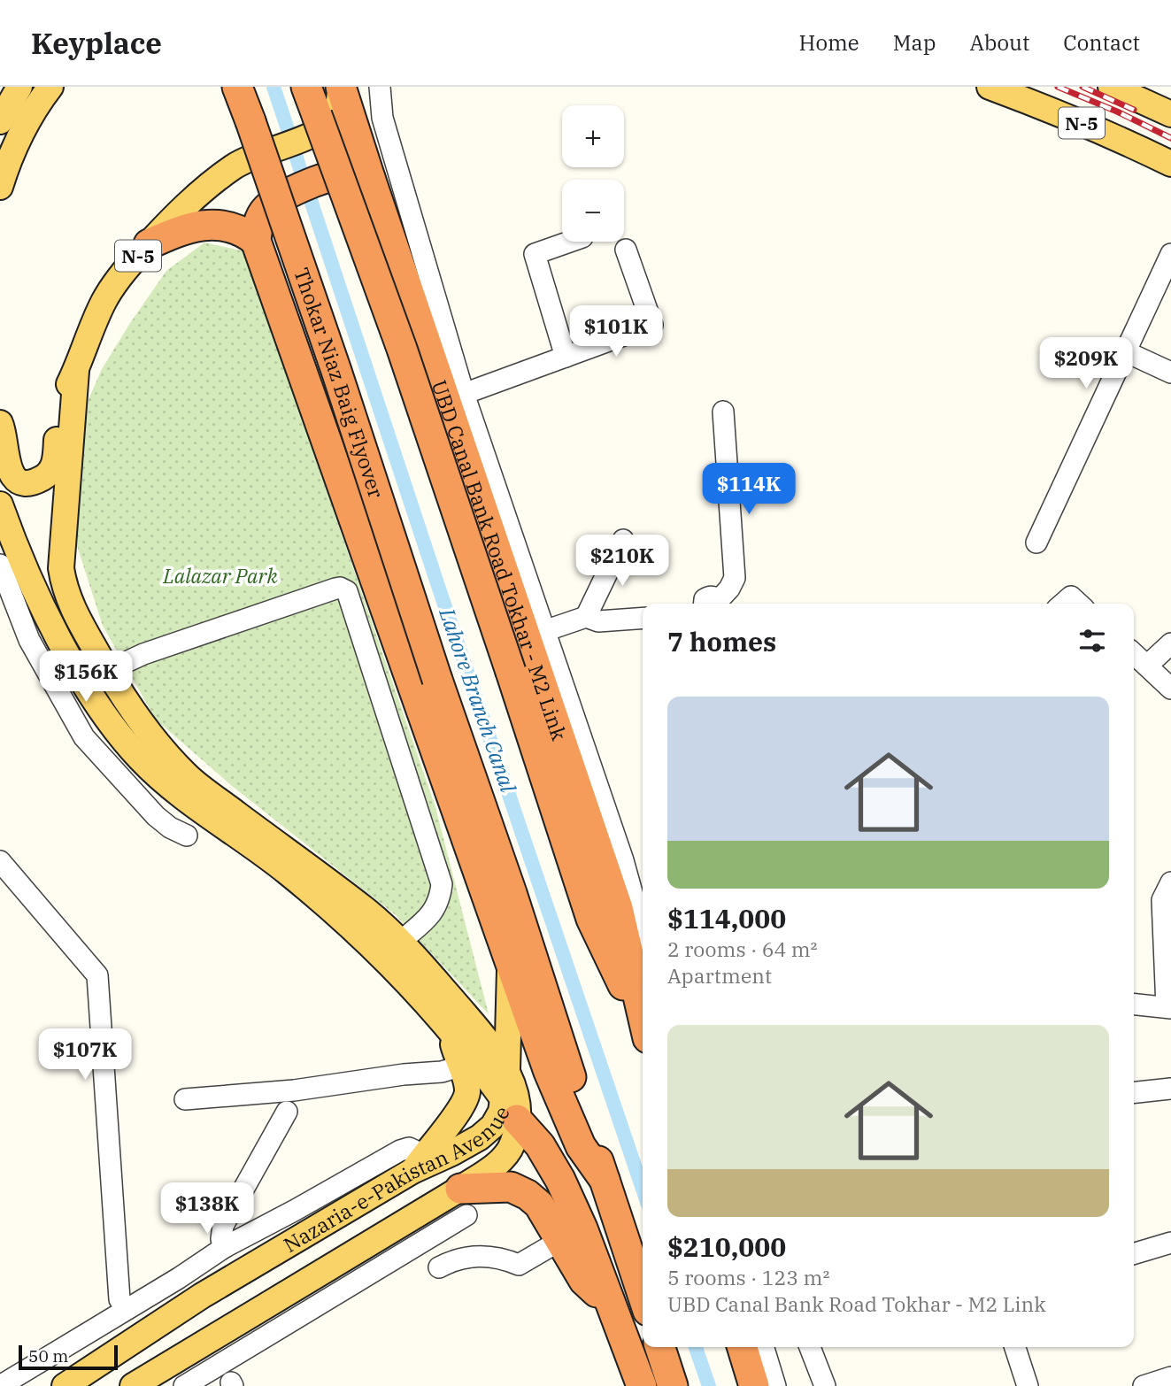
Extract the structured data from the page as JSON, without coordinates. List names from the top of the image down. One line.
{"streets":{"highway":["Thokar Niaz Baig Flyover","UBD Canal Bank Road Tokhar - M2 Link"],"main road":["N-5","Nazaria-e-Pakistan Avenue"]},"crossings":[["N-5","UBD Canal Bank Road Tokhar - M2 Link"]],"water":["Lahore Branch Canal"],"parks":["Lalazar Park"],"scale_bar":"50 m","page":{"header":"Keyplace","nav":["Home","Map","About","Contact"],"map_buttons":["+","−"],"price":["$101K","$209K","$114K","$210K","$156K","$107K","$138K"],"heading":"7 homes","list":[{"name":"$114,000","note":"2 rooms · 64 m² · Apartment"},{"name":"$210,000","note":"5 rooms · 123 m² · UBD Canal Bank Road Tokhar - M2 Link"}],"scale":"50 m"}}
